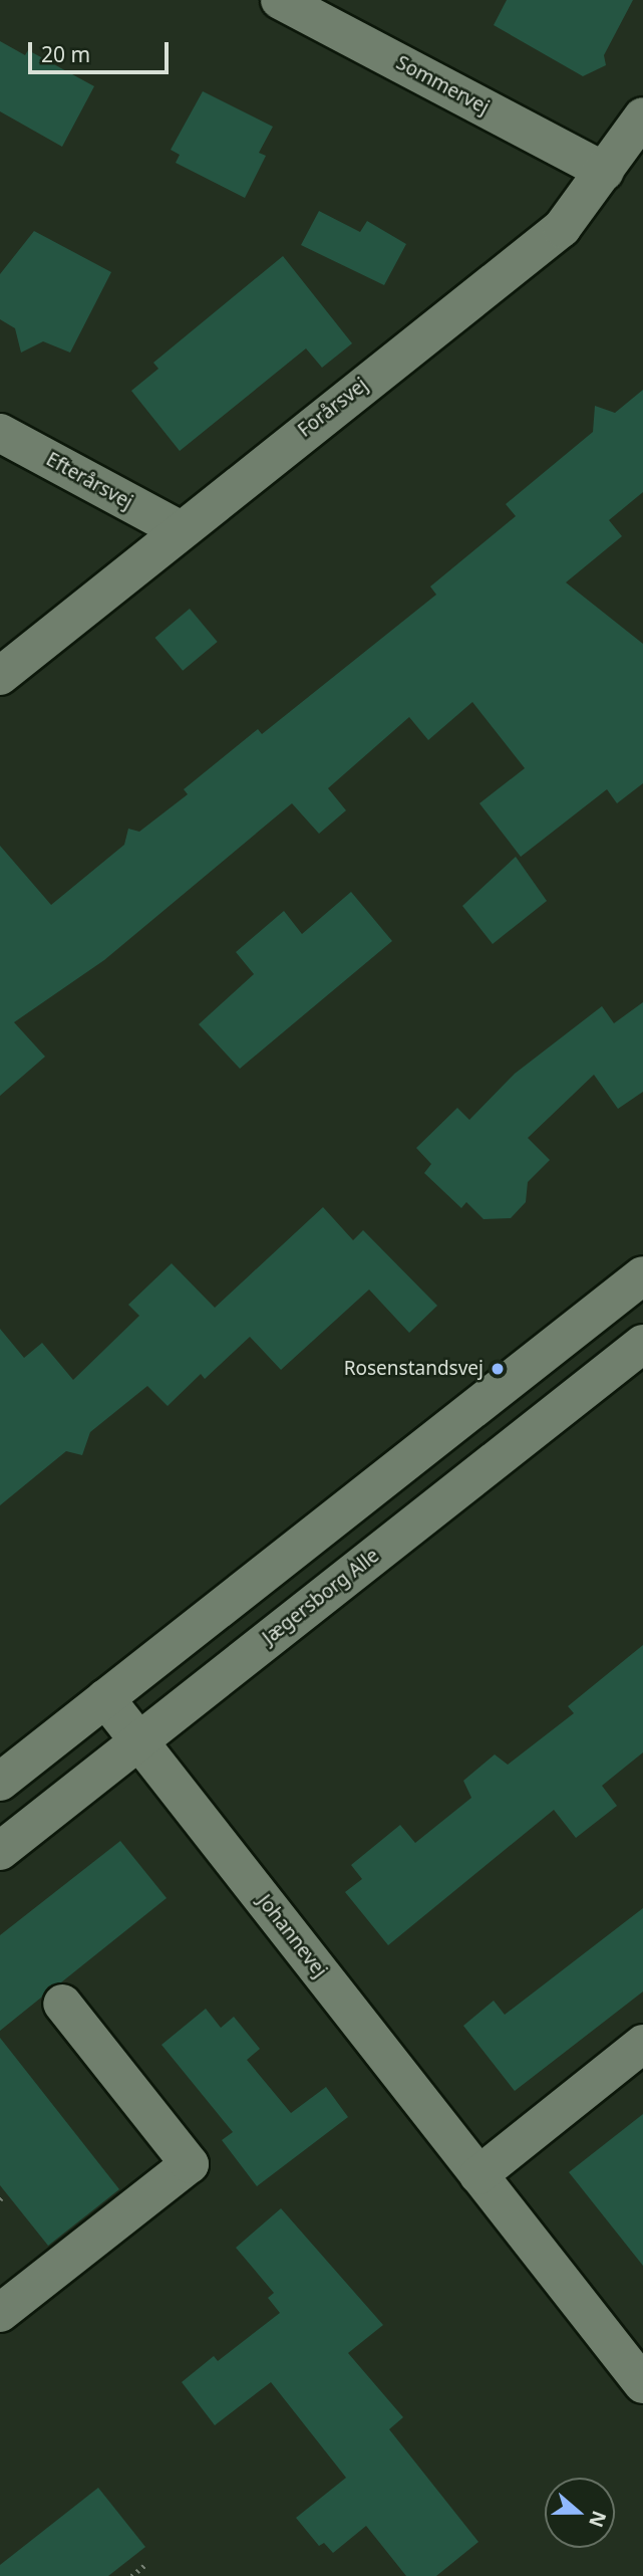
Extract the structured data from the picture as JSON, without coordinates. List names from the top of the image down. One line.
{"streets":{"street":["Sommervej","Forårsvej","Efterårsvej","Jægersborg Alle","Johannevej"]},"crossings":[["Sommervej","Forårsvej"],["Forårsvej","Efterårsvej"],["Jægersborg Alle","Johannevej"]],"places":["Rosenstandsvej"],"scale_bar":"20 m","north":"right"}
